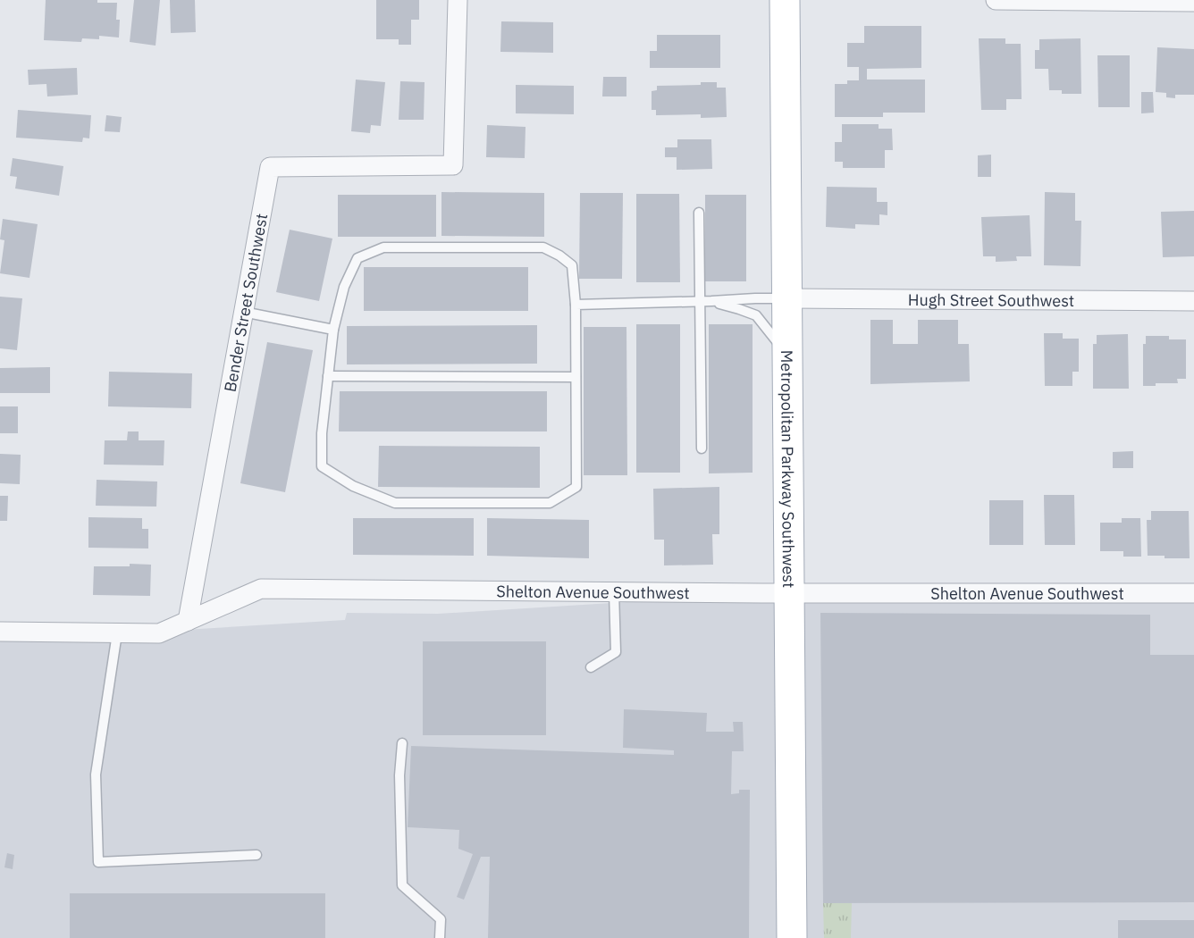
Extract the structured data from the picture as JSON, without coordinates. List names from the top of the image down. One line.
{"streets":{"main road":["Metropolitan Parkway Southwest"],"street":["Hugh Street Southwest","Bender Street Southwest","Shelton Avenue Southwest"]},"crossings":[["Hugh Street Southwest","Metropolitan Parkway Southwest"],["Bender Street Southwest","Shelton Avenue Southwest"],["Metropolitan Parkway Southwest","Shelton Avenue Southwest"]]}
